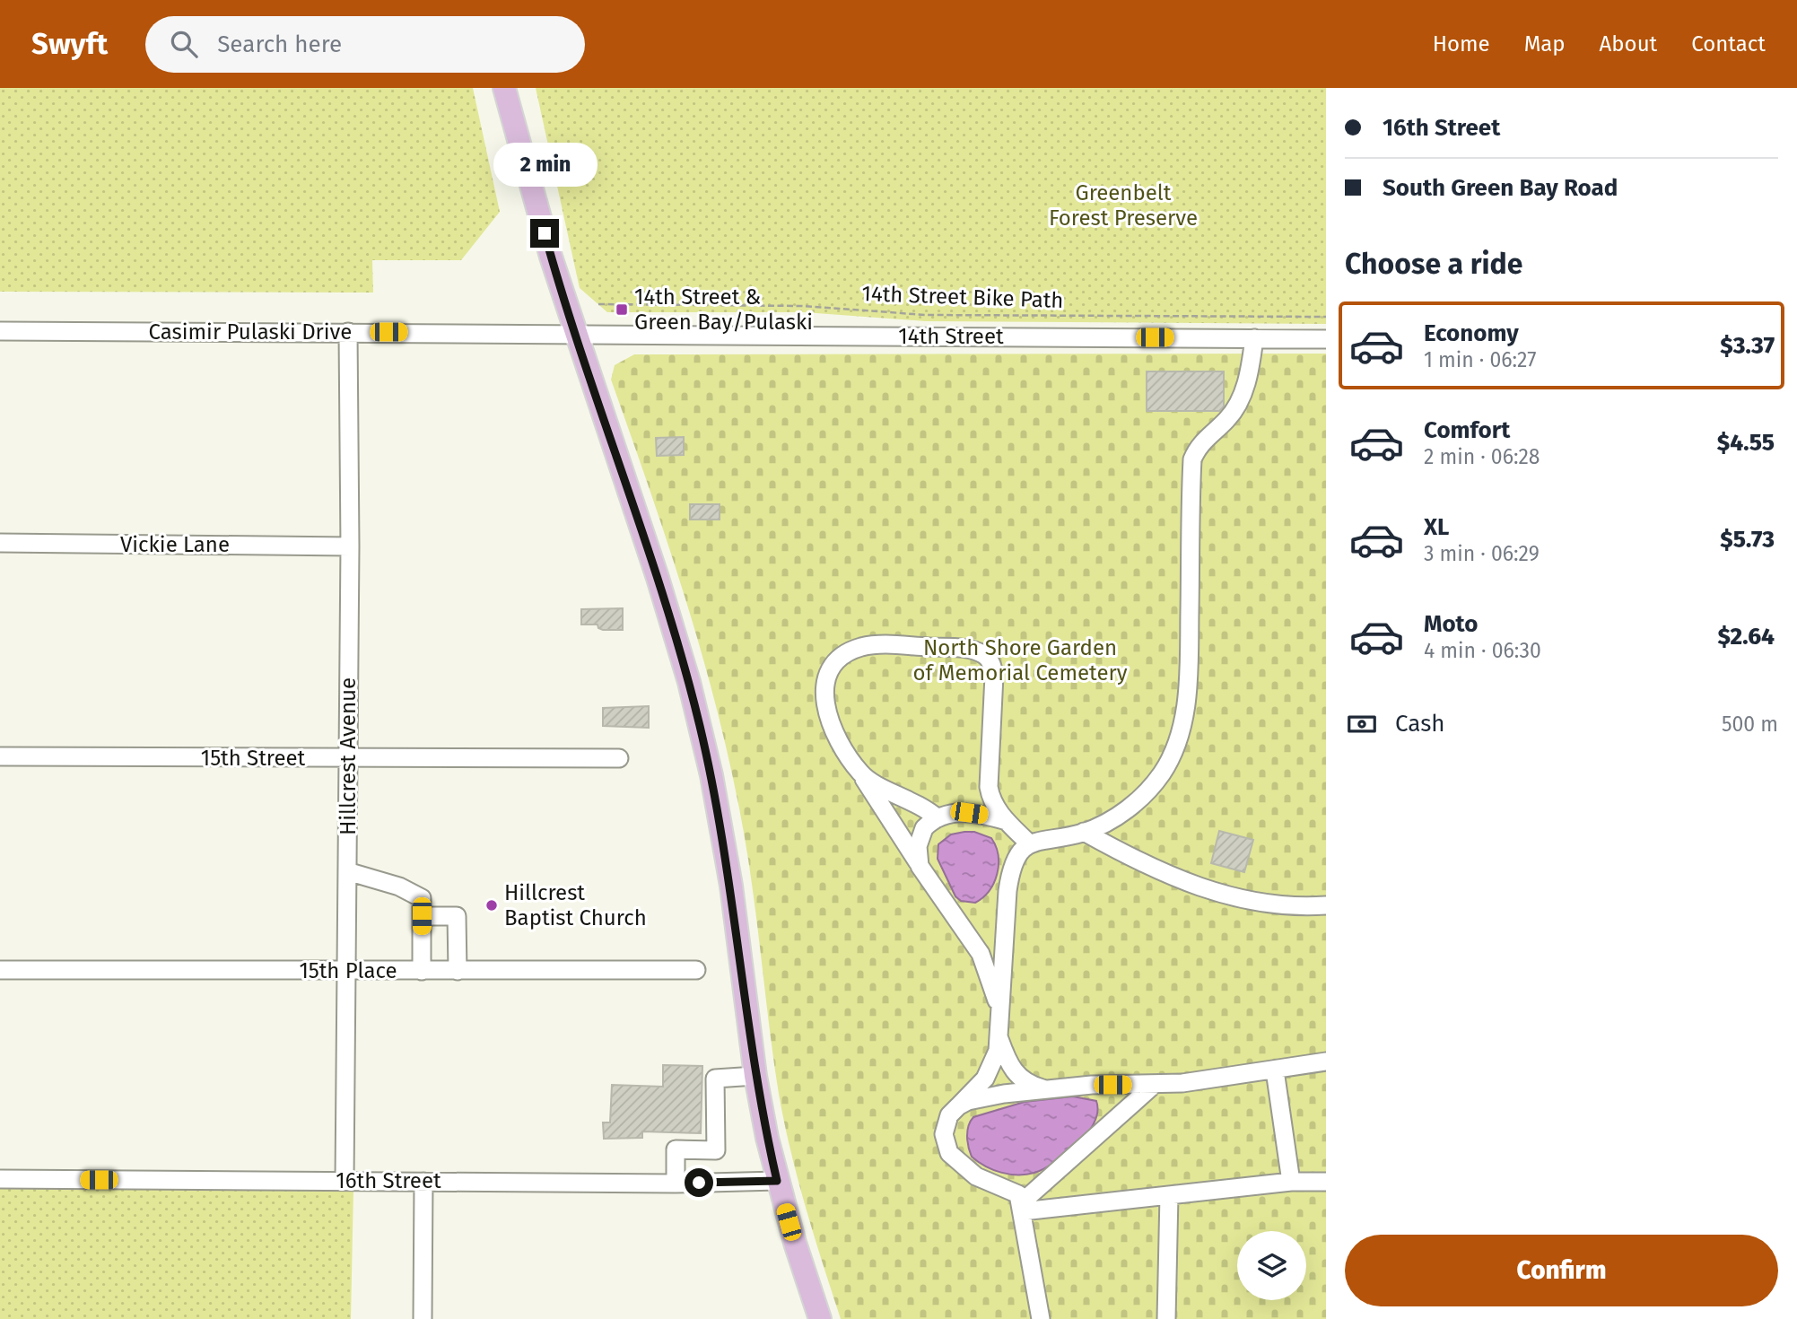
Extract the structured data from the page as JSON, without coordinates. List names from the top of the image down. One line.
{"streets":{"street":["Casimir Pulaski Drive","14th Street","Vickie Lane","Hillcrest Avenue","15th Street","15th Place","16th Street"],"path":["14th Street Bike Path"]},"crossings":[["Casimir Pulaski Drive","14th Street"],["Casimir Pulaski Drive","Hillcrest Avenue"],["Vickie Lane","Hillcrest Avenue"],["Hillcrest Avenue","15th Street"],["Hillcrest Avenue","15th Place"],["Hillcrest Avenue","16th Street"]],"parks":["Greenbelt Forest Preserve","North Shore Garden of Memorial Cemetery"],"places":{"transit":["14th Street & Green Bay/Pulaski"],"other":["Hillcrest Baptist Church"]},"page":{"header":"Swyft","search":"Search here","nav":["Home","Map","About","Contact"],"banner":["16th Street","South Green Bay Road"],"bubble":"2 min","heading":"Choose a ride","list":[{"name":"Economy","note":"1 min · 06:27","value":"$3.37"},{"name":"Comfort","note":"2 min · 06:28","value":"$4.55"},{"name":"XL","note":"3 min · 06:29","value":"$5.73"},{"name":"Moto","note":"4 min · 06:30","value":"$2.64"}],"pay":["Cash","500 m"],"buttons":"Confirm"}}
